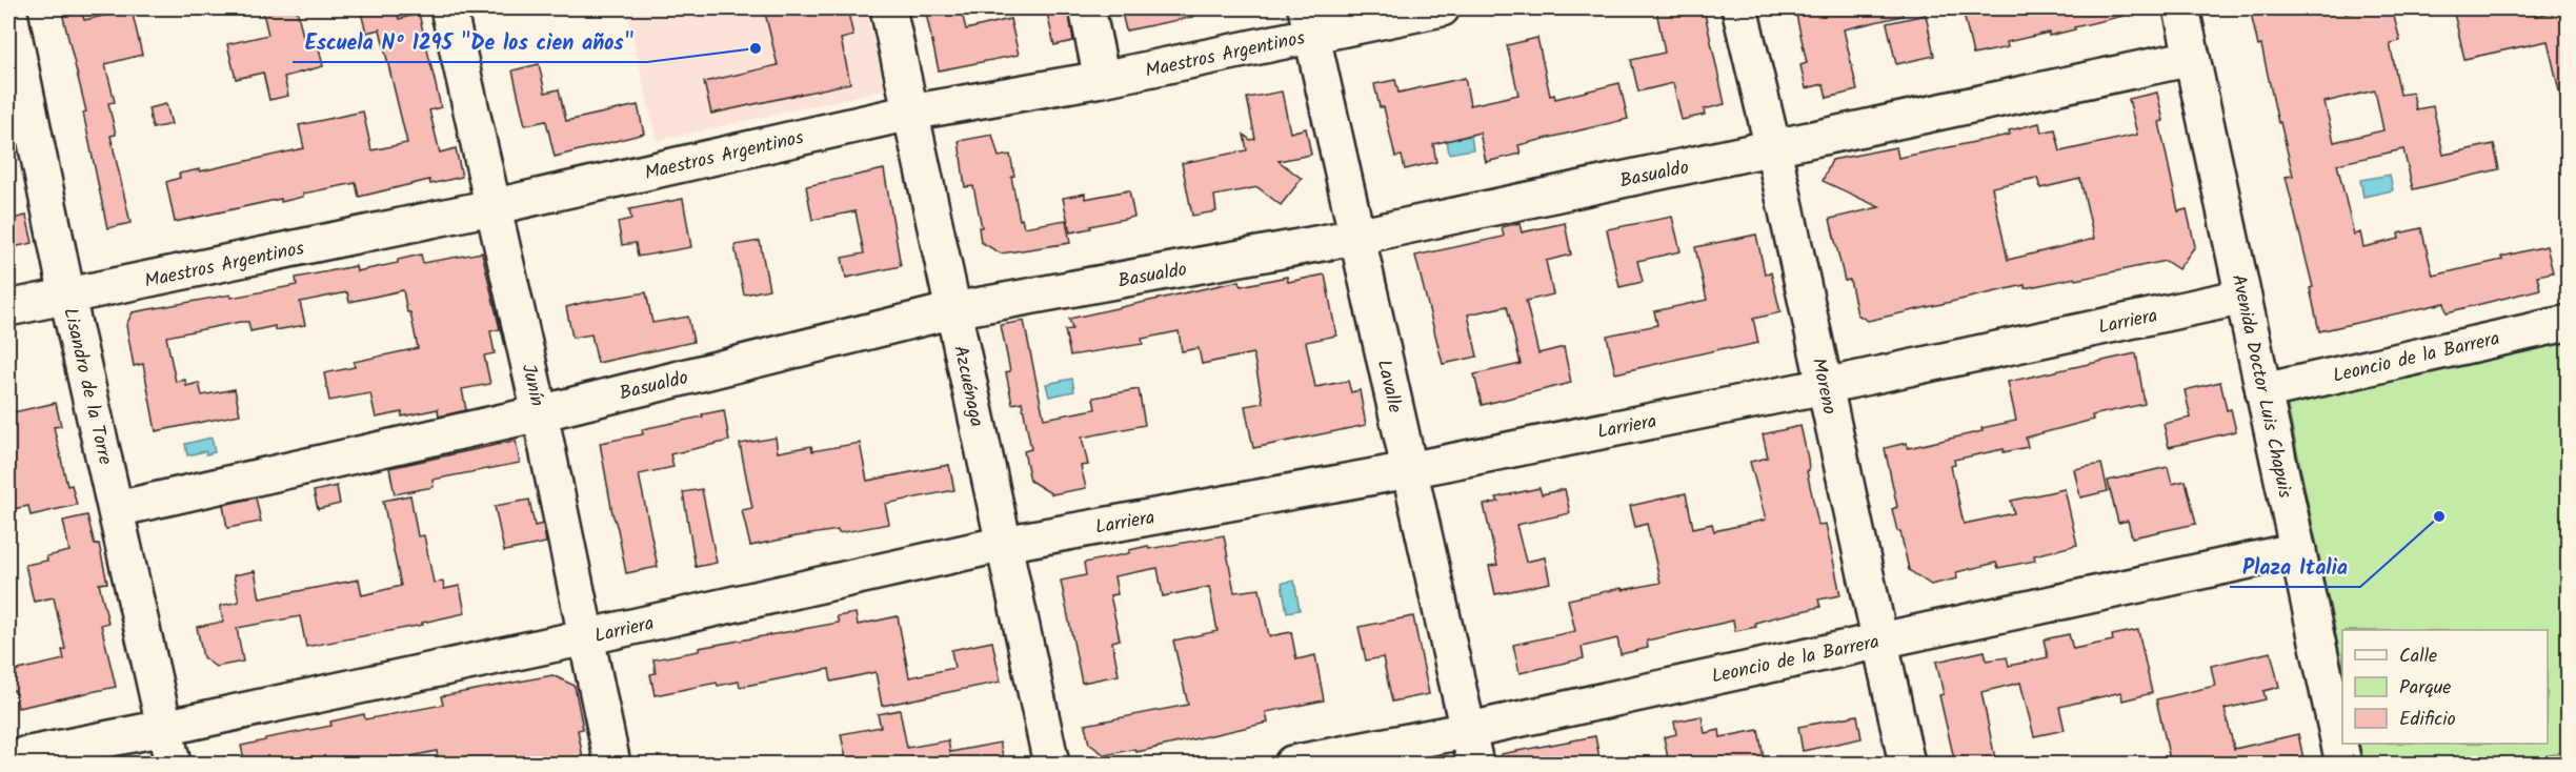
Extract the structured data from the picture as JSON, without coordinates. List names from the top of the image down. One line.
{"streets":{"street":["Maestros Argentinos","Basualdo","Larriera","Leoncio de la Barrera","Junín","Lisandro de la Torre","Azcuénaga","Lavalle","Moreno","Avenida Doctor Luis Chapuis"]},"crossings":[["Maestros Argentinos","Junín"],["Maestros Argentinos","Lisandro de la Torre"],["Maestros Argentinos","Azcuénaga"],["Maestros Argentinos","Lavalle"],["Basualdo","Junín"],["Basualdo","Lisandro de la Torre"],["Basualdo","Azcuénaga"],["Basualdo","Lavalle"],["Basualdo","Moreno"],["Basualdo","Avenida Doctor Luis Chapuis"],["Larriera","Junín"],["Larriera","Lisandro de la Torre"],["Larriera","Azcuénaga"],["Larriera","Lavalle"],["Larriera","Moreno"],["Larriera","Avenida Doctor Luis Chapuis"],["Leoncio de la Barrera","Lavalle"],["Leoncio de la Barrera","Moreno"],["Leoncio de la Barrera","Avenida Doctor Luis Chapuis"]],"places":["Escuela Nº 1295 \"De los cien años\"","Plaza Italia"],"legend":["Calle","Parque","Edificio"]}
